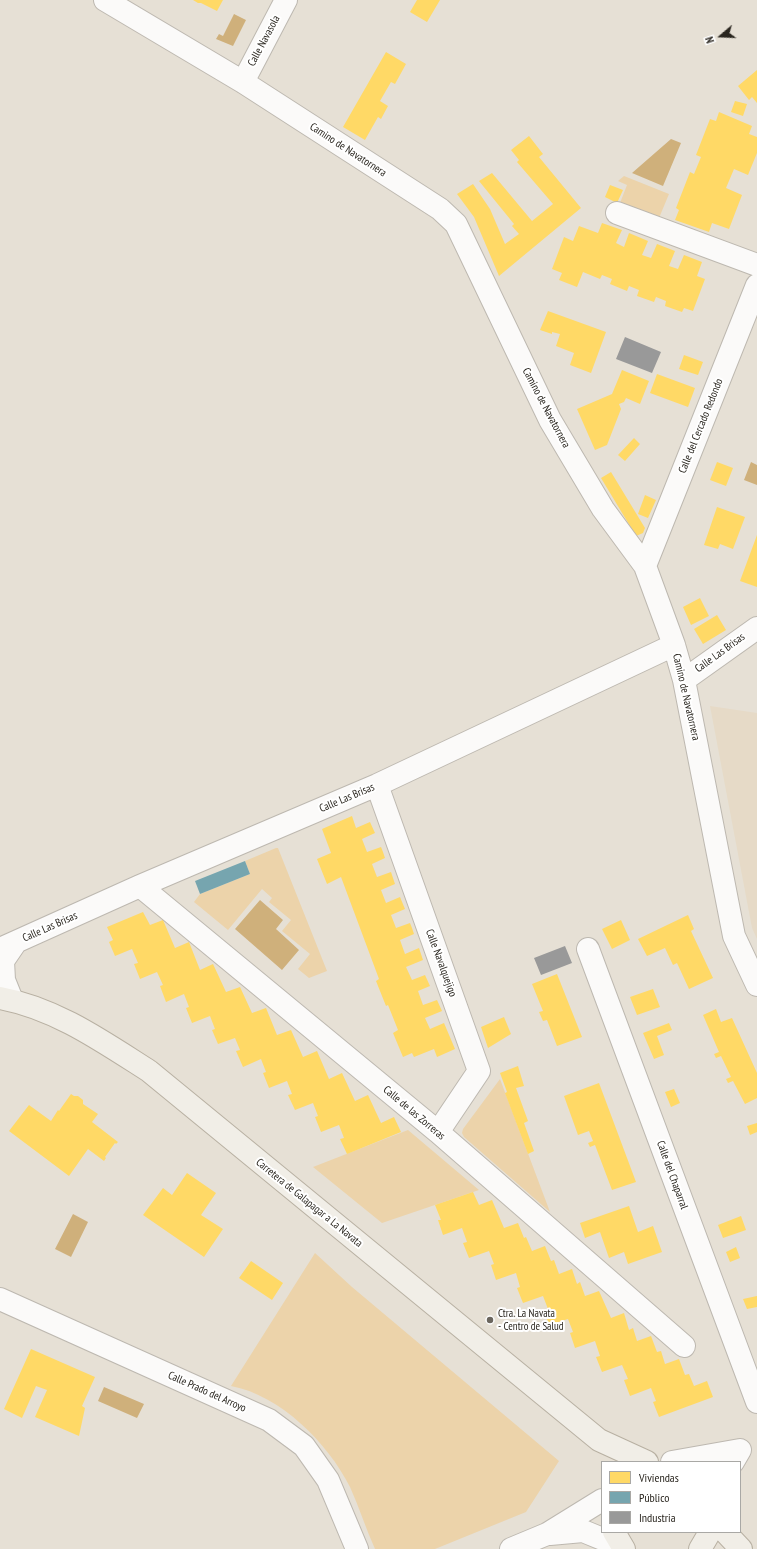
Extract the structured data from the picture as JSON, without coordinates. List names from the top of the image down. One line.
{"streets":{"main road":["Carretera de Galapagar a La Navata"],"street":["Calle Navasola","Camino de Navatornera","Calle del Cercado Redondo","Calle Las Brisas","Calle Navalquejigo","Calle de las Zorreras","Calle del Chaparral","Calle Prado del Arroyo"]},"crossings":[["Calle Navasola","Camino de Navatornera"],["Camino de Navatornera","Calle del Cercado Redondo"],["Camino de Navatornera","Calle Las Brisas"],["Calle Las Brisas","Calle Navalquejigo"],["Calle Las Brisas","Calle de las Zorreras"],["Calle Las Brisas","Carretera de Galapagar a La Navata"],["Calle Navalquejigo","Calle de las Zorreras"]],"places":["Ctra. La Navata - Centro de Salud"],"legend":["Viviendas","Público","Industria"],"north":"left"}
